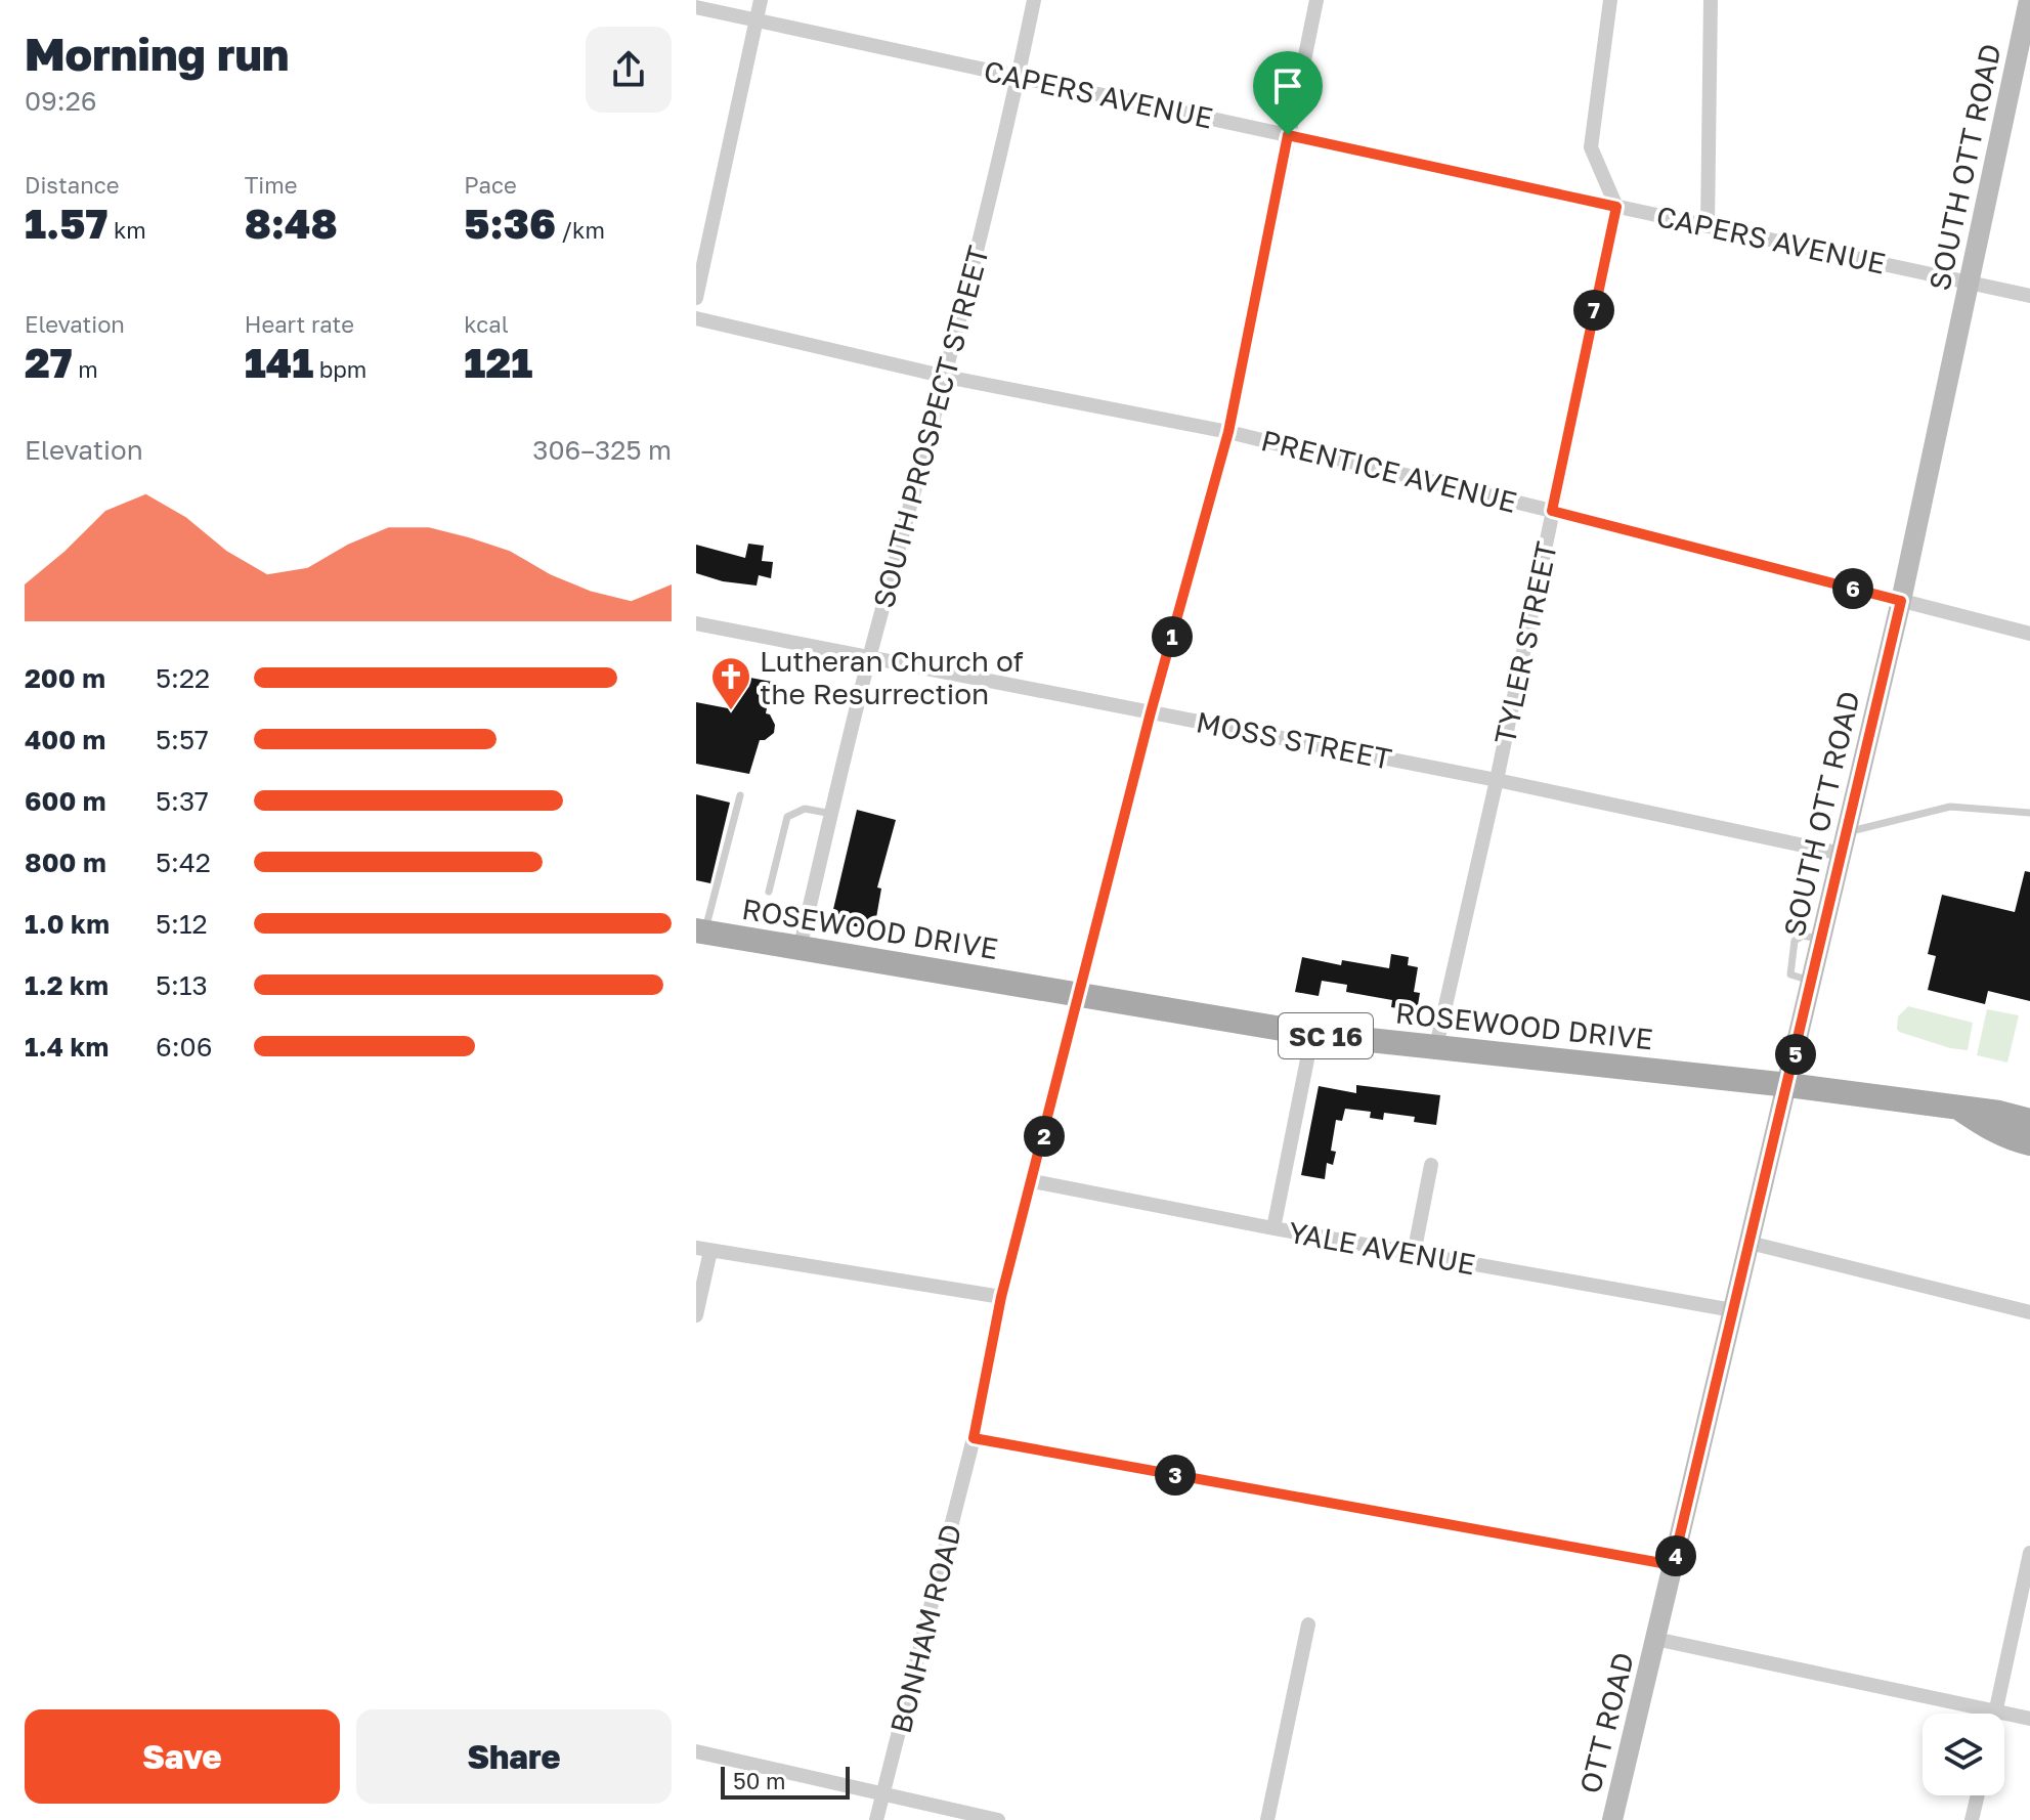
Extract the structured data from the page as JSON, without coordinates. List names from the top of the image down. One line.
{"streets":{"main road":["ROSEWOOD DRIVE","SC 16"],"street":["CAPERS AVENUE","SOUTH OTT ROAD","SOUTH PROSPECT STREET","PRENTICE AVENUE","TYLER STREET","MOSS STREET","YALE AVENUE","BONHAM ROAD","OTT ROAD"]},"crossings":[["CAPERS AVENUE","SOUTH OTT ROAD"],["CAPERS AVENUE","SOUTH PROSPECT STREET"],["CAPERS AVENUE","TYLER STREET"],["CAPERS AVENUE","BONHAM ROAD"],["SOUTH OTT ROAD","PRENTICE AVENUE"],["SOUTH OTT ROAD","MOSS STREET"],["SOUTH OTT ROAD","ROSEWOOD DRIVE"],["SOUTH OTT ROAD","YALE AVENUE"],["SOUTH OTT ROAD","OTT ROAD"],["SOUTH PROSPECT STREET","PRENTICE AVENUE"],["SOUTH PROSPECT STREET","MOSS STREET"],["SOUTH PROSPECT STREET","ROSEWOOD DRIVE"],["PRENTICE AVENUE","TYLER STREET"],["PRENTICE AVENUE","BONHAM ROAD"],["TYLER STREET","MOSS STREET"],["TYLER STREET","ROSEWOOD DRIVE"],["MOSS STREET","BONHAM ROAD"],["ROSEWOOD DRIVE","BONHAM ROAD"],["YALE AVENUE","BONHAM ROAD"]],"places":{"church":["Lutheran Church of the Resurrection"]},"scale_bar":"50 m","page":{"heading":["Morning run","09:26"],"stats":[["Distance","1.57 km"],["Time","8:48"],["Pace","5:36 /km"],["Elevation","27 m"],["Heart rate","141 bpm"],["kcal","121"]],"pins":["7","6","1","5","2","3","4"],"chart":["Elevation","306–325 m"],"list":[{"name":"200 m","note":"5:22"},{"name":"400 m","note":"5:57"},{"name":"600 m","note":"5:37"},{"name":"800 m","note":"5:42"},{"name":"1.0 km","note":"5:12"},{"name":"1.2 km","note":"5:13"},{"name":"1.4 km","note":"6:06"}],"buttons":["Save","Share"],"scale":"50 m"}}
